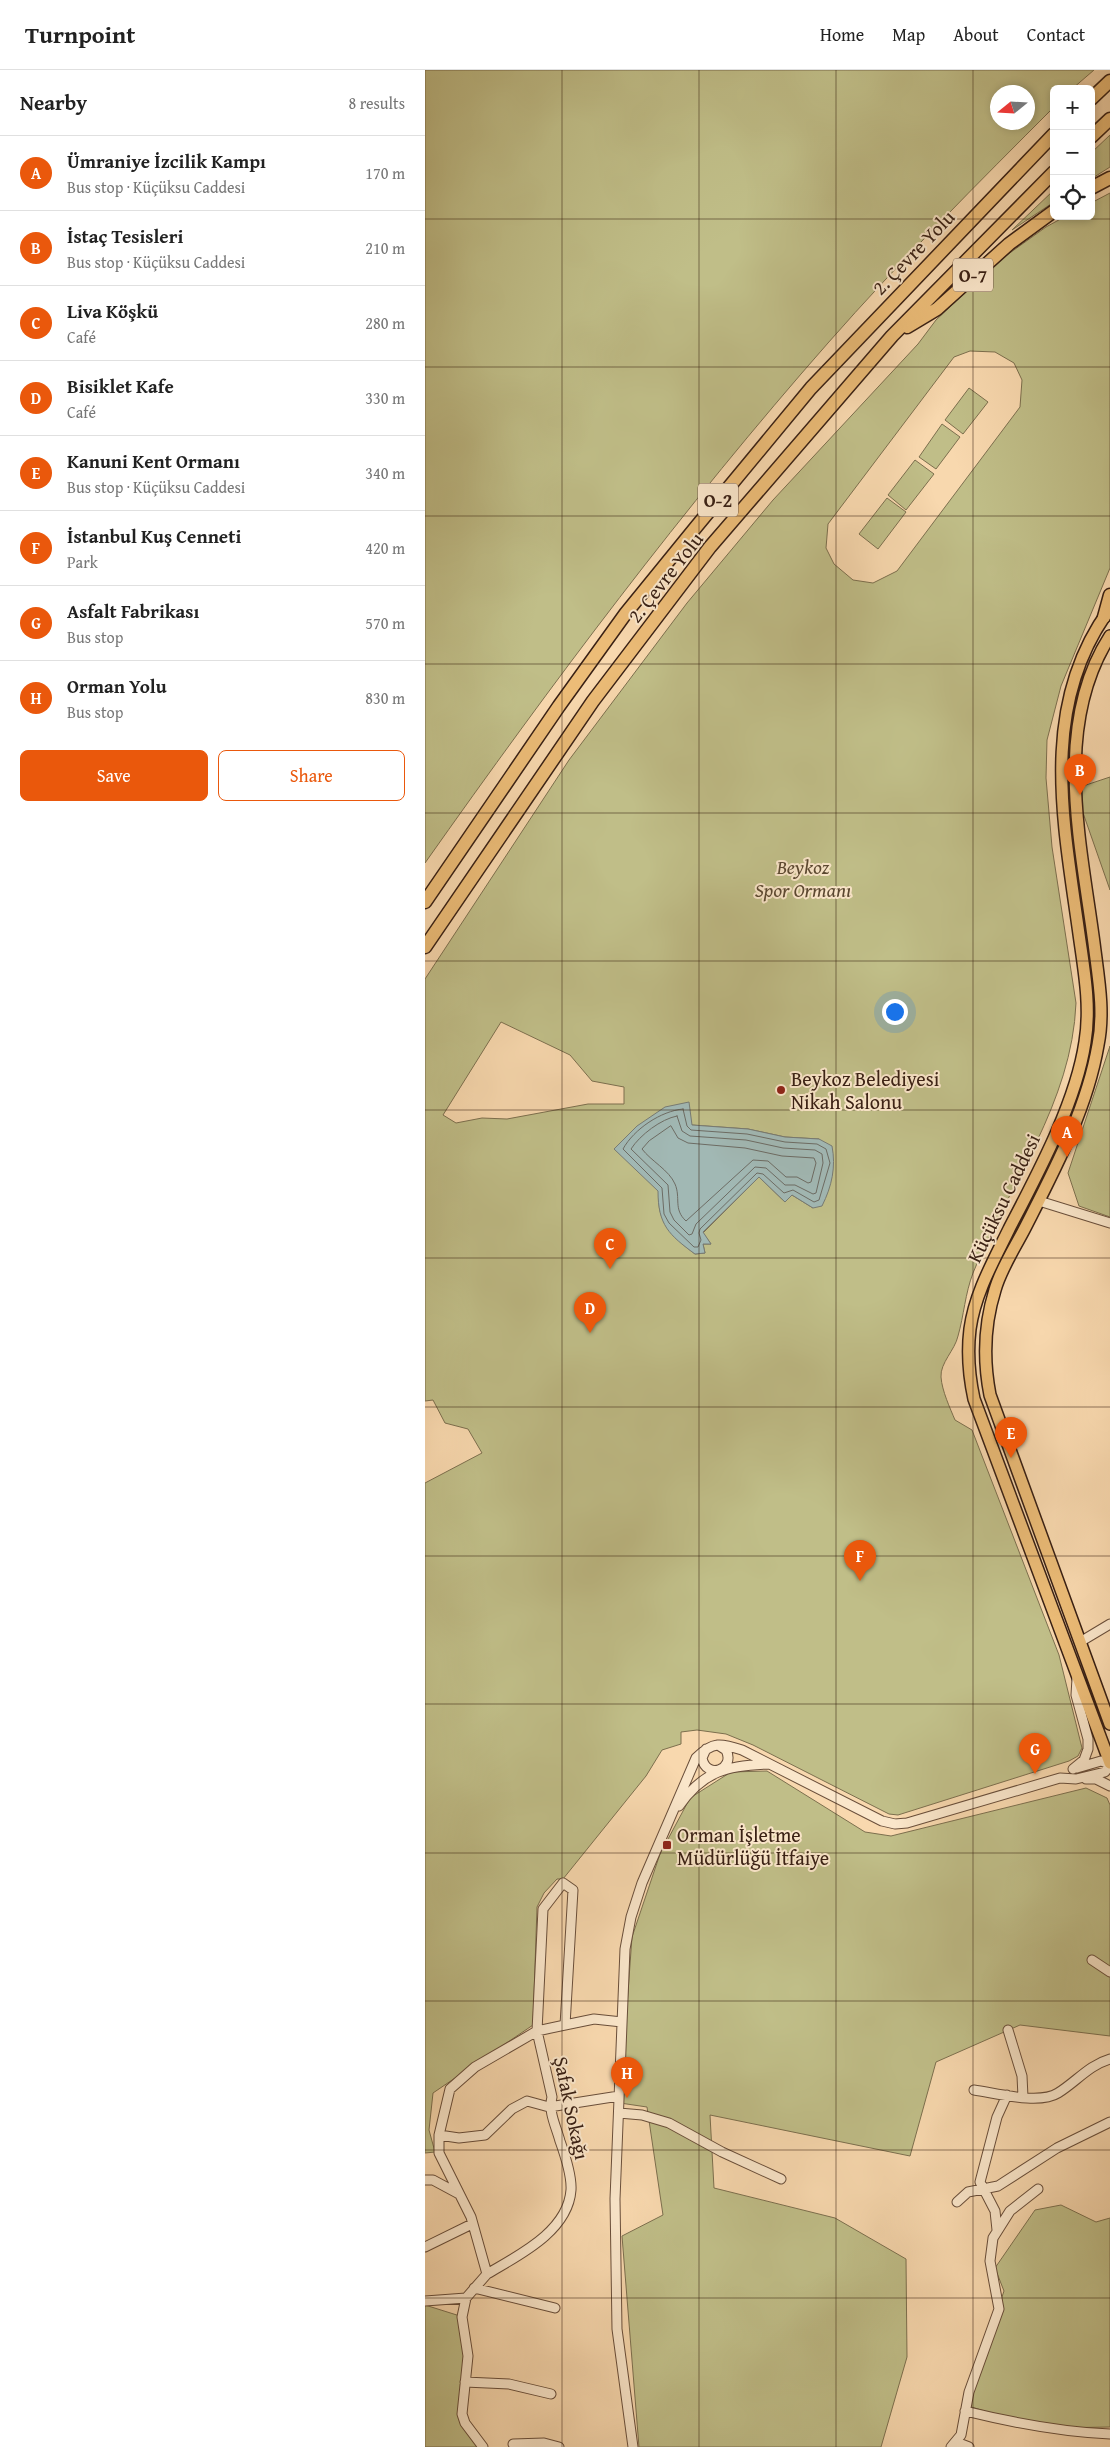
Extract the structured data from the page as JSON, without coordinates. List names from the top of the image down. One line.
{"streets":{"highway":["2. Çevre Yolu","O-7","O-2"],"main road":["Küçüksu Caddesi"],"street":["Şafak Sokağı"]},"crossings":[["2. Çevre Yolu","O-7"]],"parks":["Beykoz Spor Ormanı"],"places":{"other":["Beykoz Belediyesi Nikah Salonu"],"transit":["Orman İşletme Müdürlüğü İtfaiye"]},"north":"left","page":{"header":"Turnpoint","nav":["Home","Map","About","Contact"],"heading":["Nearby","8 results"],"map_buttons":["+","−"],"list":[{"mark":"A","name":"Ümraniye İzcilik Kampı","note":"Bus stop · Küçüksu Caddesi","value":"170 m"},{"mark":"B","name":"İstaç Tesisleri","note":"Bus stop · Küçüksu Caddesi","value":"210 m"},{"mark":"C","name":"Liva Köşkü","note":"Café","value":"280 m"},{"mark":"D","name":"Bisiklet Kafe","note":"Café","value":"330 m"},{"mark":"E","name":"Kanuni Kent Ormanı","note":"Bus stop · Küçüksu Caddesi","value":"340 m"},{"mark":"F","name":"İstanbul Kuş Cenneti","note":"Park","value":"420 m"},{"mark":"G","name":"Asfalt Fabrikası","note":"Bus stop","value":"570 m"},{"mark":"H","name":"Orman Yolu","note":"Bus stop","value":"830 m"}],"buttons":["Save","Share"],"pins":["B","A","C","D","E","F","G","H"]}}
